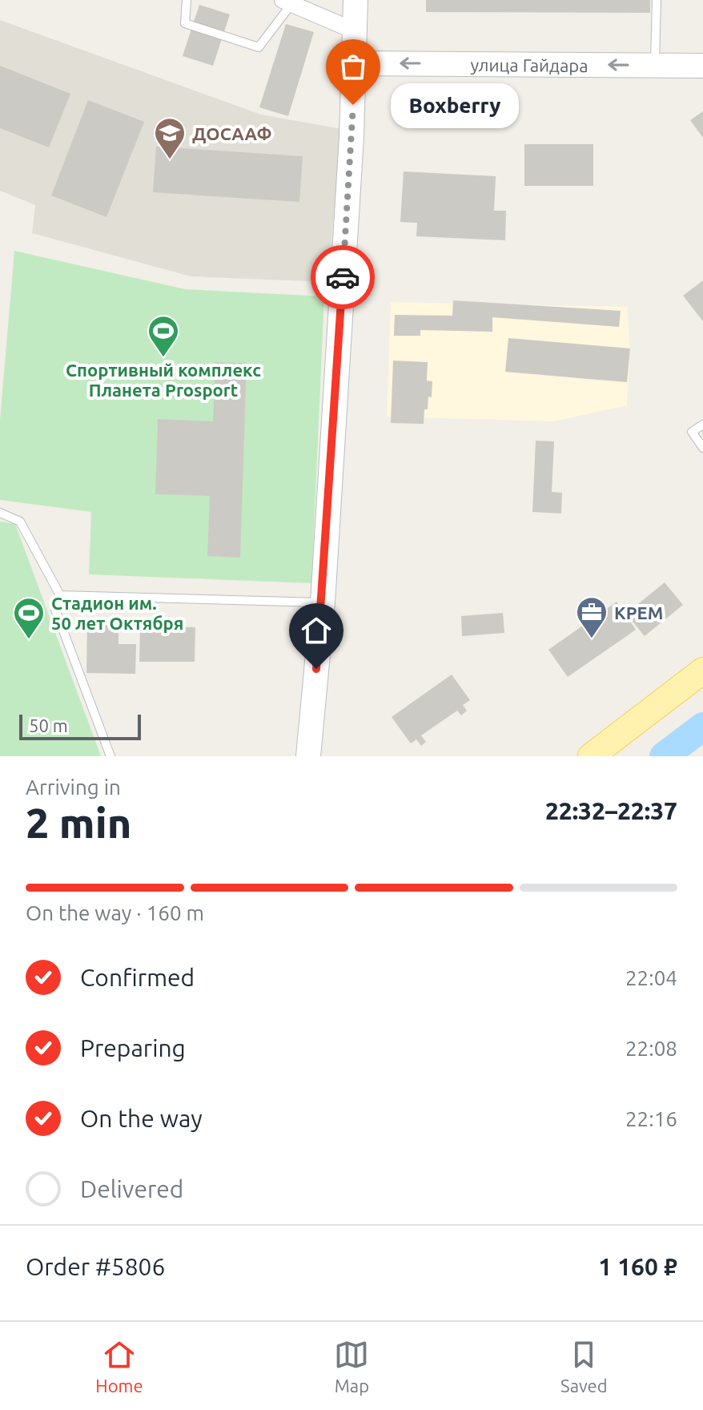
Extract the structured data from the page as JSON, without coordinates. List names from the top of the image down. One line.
{"streets":{"main road":["улица Гайдара"]},"one_way":["улица Гайдара"],"places":{"other":["Boxberry"],"school or university":["ДОСААФ"],"sports":["Спортивный комплекс Планета Prosport","Стадион им. 50 лет Октября"],"office":["КРЕМ"]},"scale_bar":"50 m","page":{"bubble":"Boxberry","scale":"50 m","heading":["2 min","Arriving in","22:32–22:37"],"panel":["Order #5806","1 160 ₽"],"bar":"On the way · 160 m","list":[["Confirmed","22:04"],["Preparing","22:08"],["On the way","22:16"],"Delivered"],"tabs":["Home","Map","Saved"]}}
